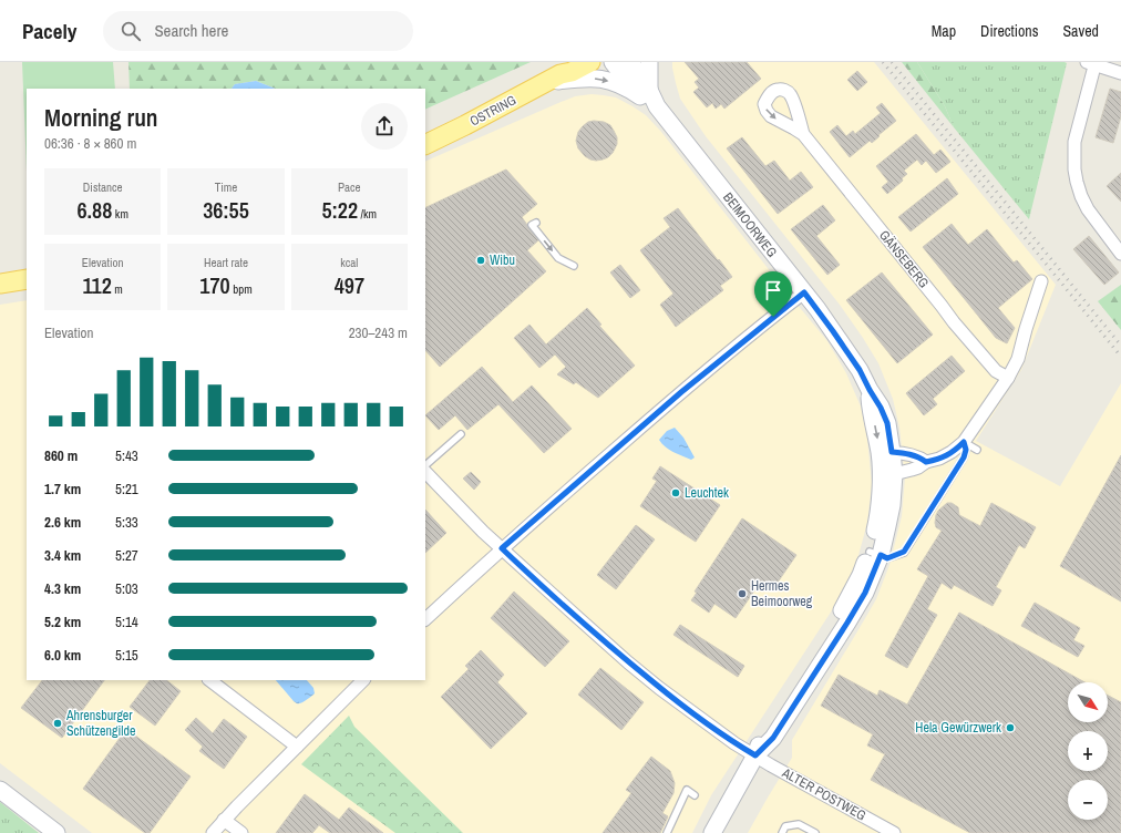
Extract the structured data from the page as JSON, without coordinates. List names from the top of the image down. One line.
{"streets":{"main road":["OSTRING","BEIMOORWEG"],"street":["GÄNSEBERG","ALTER POSTWEG"]},"crossings":[["BEIMOORWEG","ALTER POSTWEG"]],"places":["Wibu","Leuchtek","Hermes Beimoorweg","Ahrensburger Schützengilde","Hela Gewürzwerk"],"north":"bottom right","page":{"header":"Pacely","search":"Search here","nav":["Map","Directions","Saved"],"heading":["Morning run","06:36 · 8 × 860 m"],"stats":[["Distance","6.88 km"],["Time","36:55"],["Pace","5:22 /km"],["Elevation","112 m"],["Heart rate","170 bpm"],["kcal","497"]],"chart":["Elevation","230–243 m"],"list":[{"name":"860 m","note":"5:43"},{"name":"1.7 km","note":"5:21"},{"name":"2.6 km","note":"5:33"},{"name":"3.4 km","note":"5:27"},{"name":"4.3 km","note":"5:03"},{"name":"5.2 km","note":"5:14"},{"name":"6.0 km","note":"5:15"}],"map_buttons":["+","−"]}}
